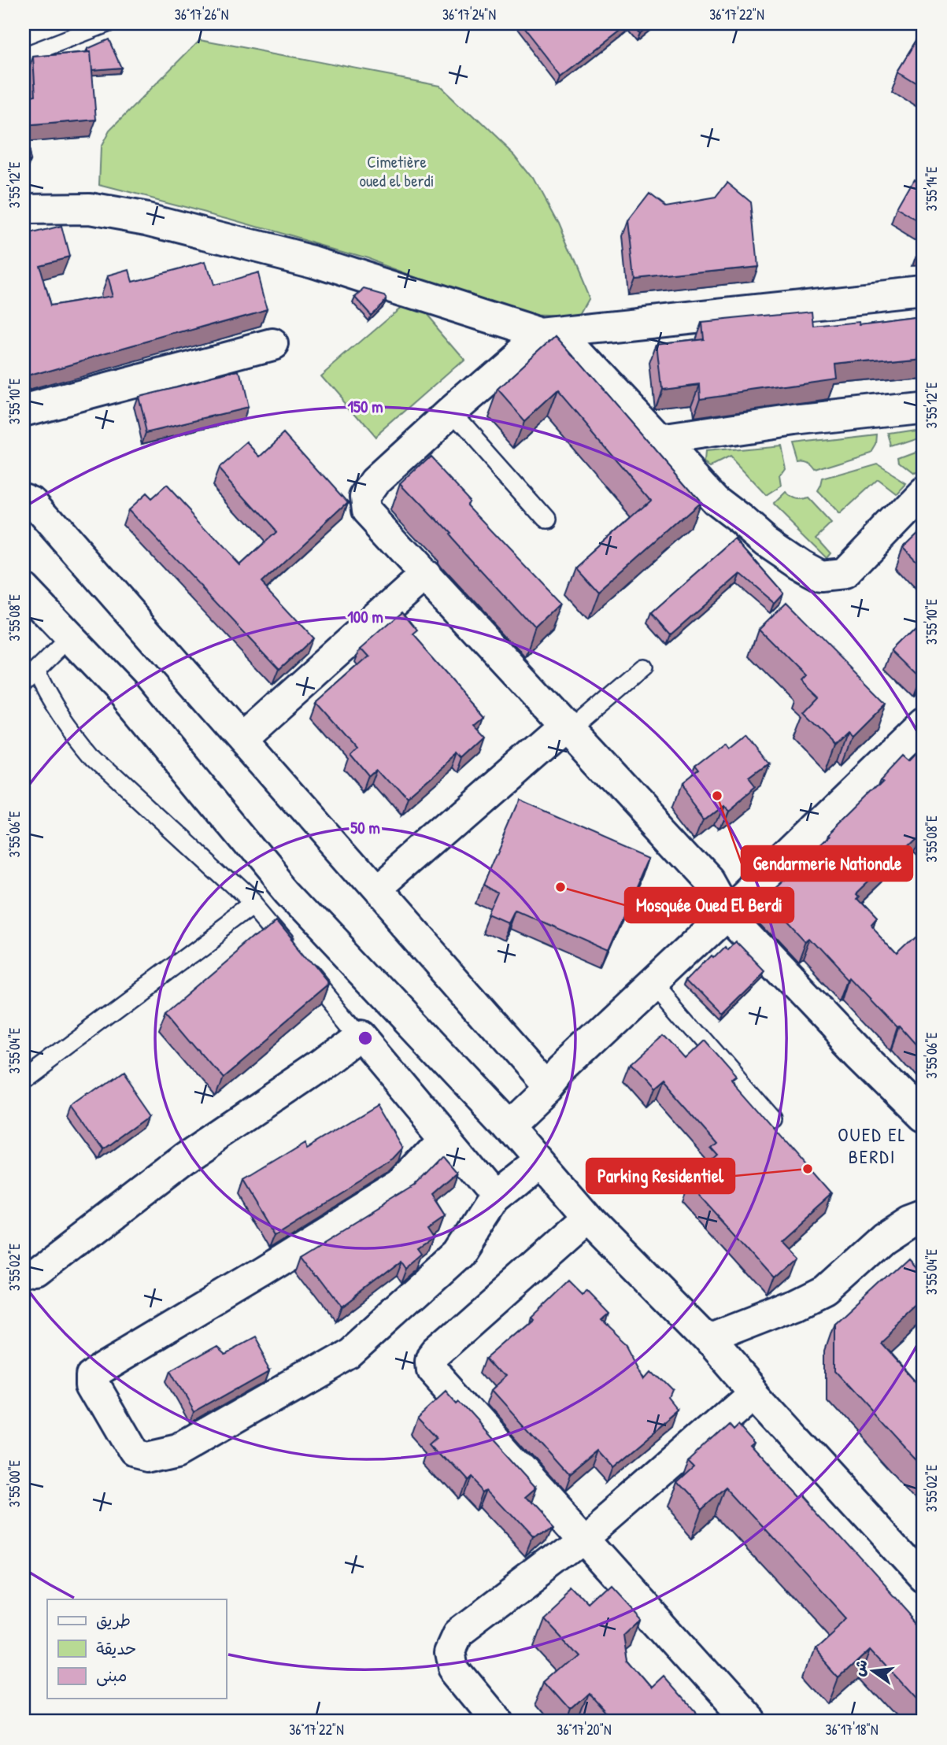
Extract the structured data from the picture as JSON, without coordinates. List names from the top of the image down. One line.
{"districts":["OUED EL BERDI"],"parks":["Cimetière oued el berdi"],"places":["Gendarmerie Nationale","Mosquée Oued El Berdi","Parking Residentiel"],"legend":["طريق","حديقة","مبنى"],"north":"left","coordinates":["36°17'26\"N","36°17'24\"N","36°17'22\"N","3°55'12\"E","3°55'14\"E","3°55'10\"E","3°55'08\"E","3°55'06\"E","3°55'04\"E","3°55'02\"E","3°55'00\"E","36°17'20\"N","36°17'18\"N"],"rings":["150 m","100 m","50 m"]}
